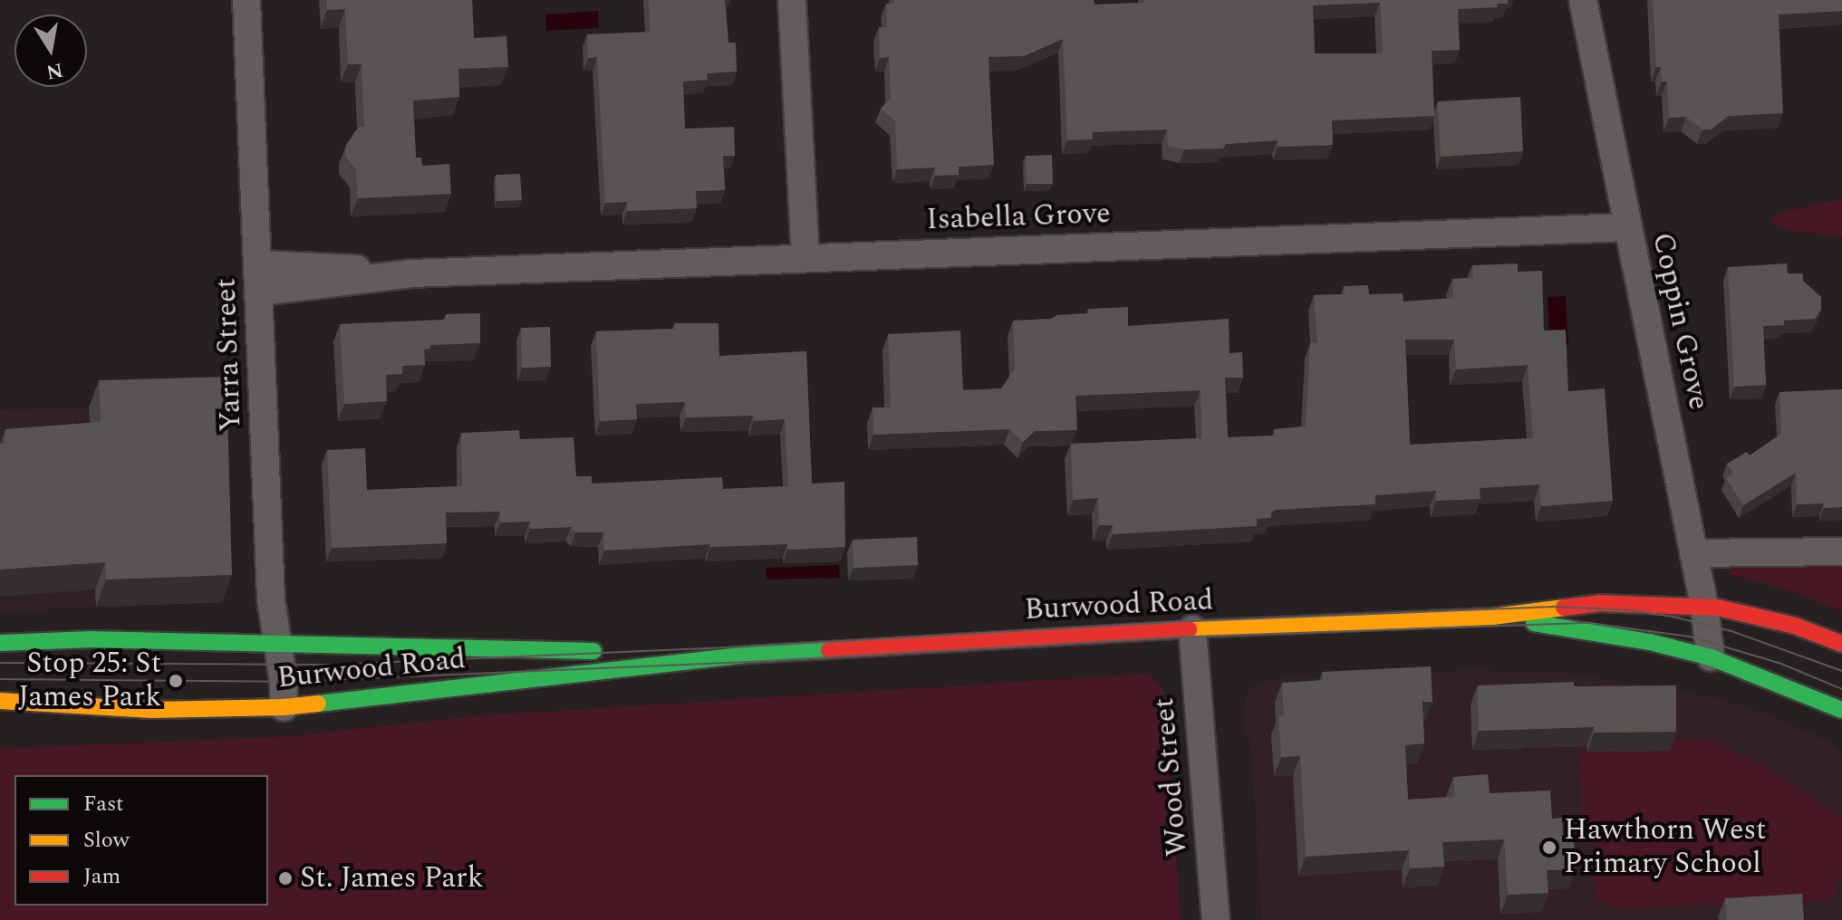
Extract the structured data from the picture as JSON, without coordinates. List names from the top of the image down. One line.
{"streets":{"main road":["Burwood Road"],"street":["Isabella Grove","Coppin Grove","Yarra Street","Wood Street"]},"crossings":[["Isabella Grove","Coppin Grove"],["Isabella Grove","Yarra Street"],["Coppin Grove","Burwood Road"],["Yarra Street","Burwood Road"],["Burwood Road","Wood Street"]],"places":["Stop 25: St James Park","Hawthorn West Primary School","St. James Park"],"legend":["Fast","Slow","Jam"],"north":"bottom"}
